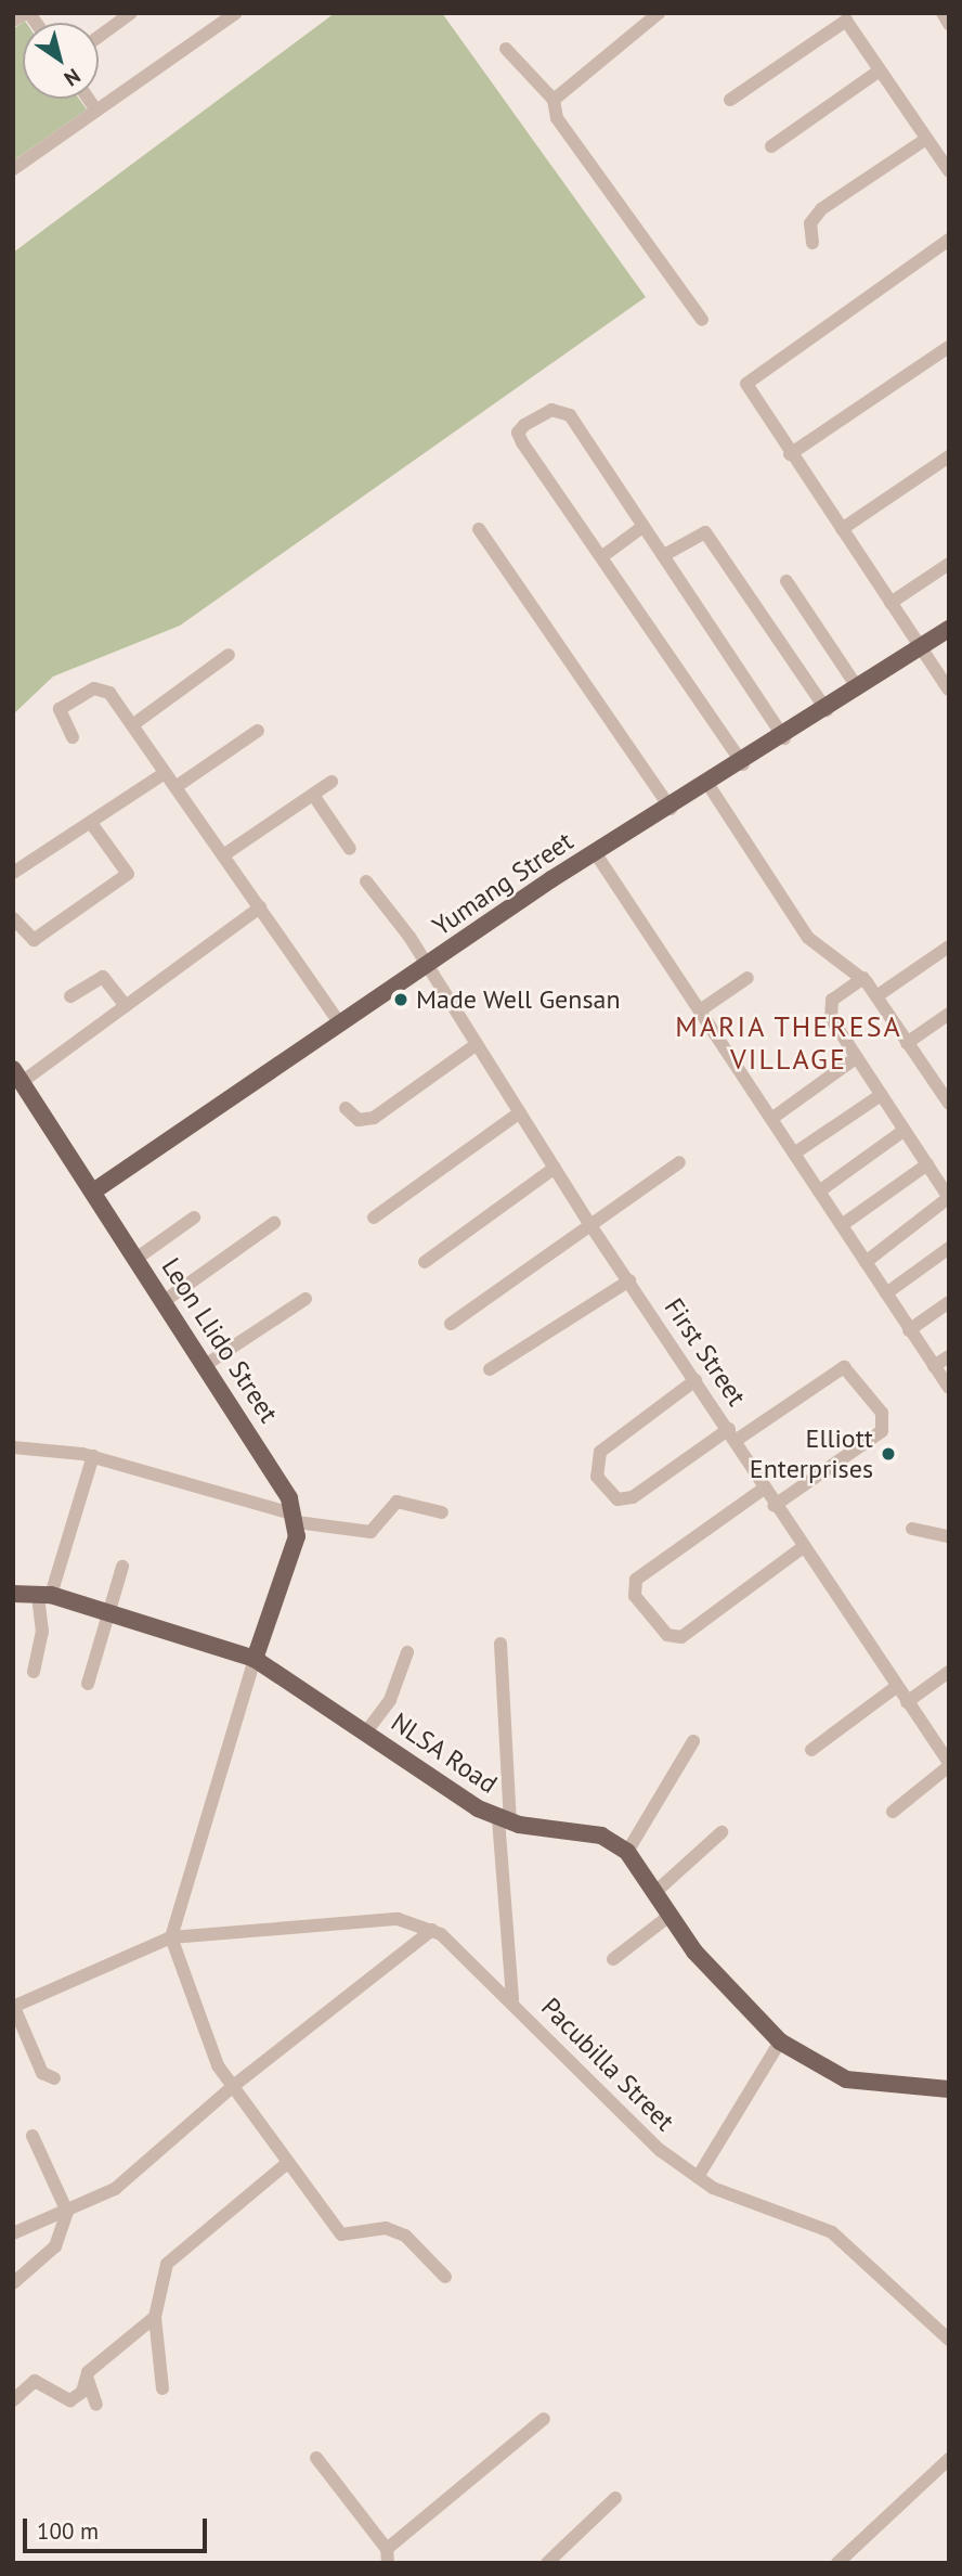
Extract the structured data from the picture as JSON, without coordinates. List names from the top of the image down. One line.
{"streets":{"main road":["Yumang Street","Leon Llido Street","NLSA Road"],"street":["First Street","Pacubilla Street"]},"crossings":[["Yumang Street","Leon Llido Street"],["Yumang Street","First Street"]],"districts":["MARIA THERESA VILLAGE"],"places":["Made Well Gensan","Elliott Enterprises"],"scale_bar":"100 m","north":"bottom right"}
